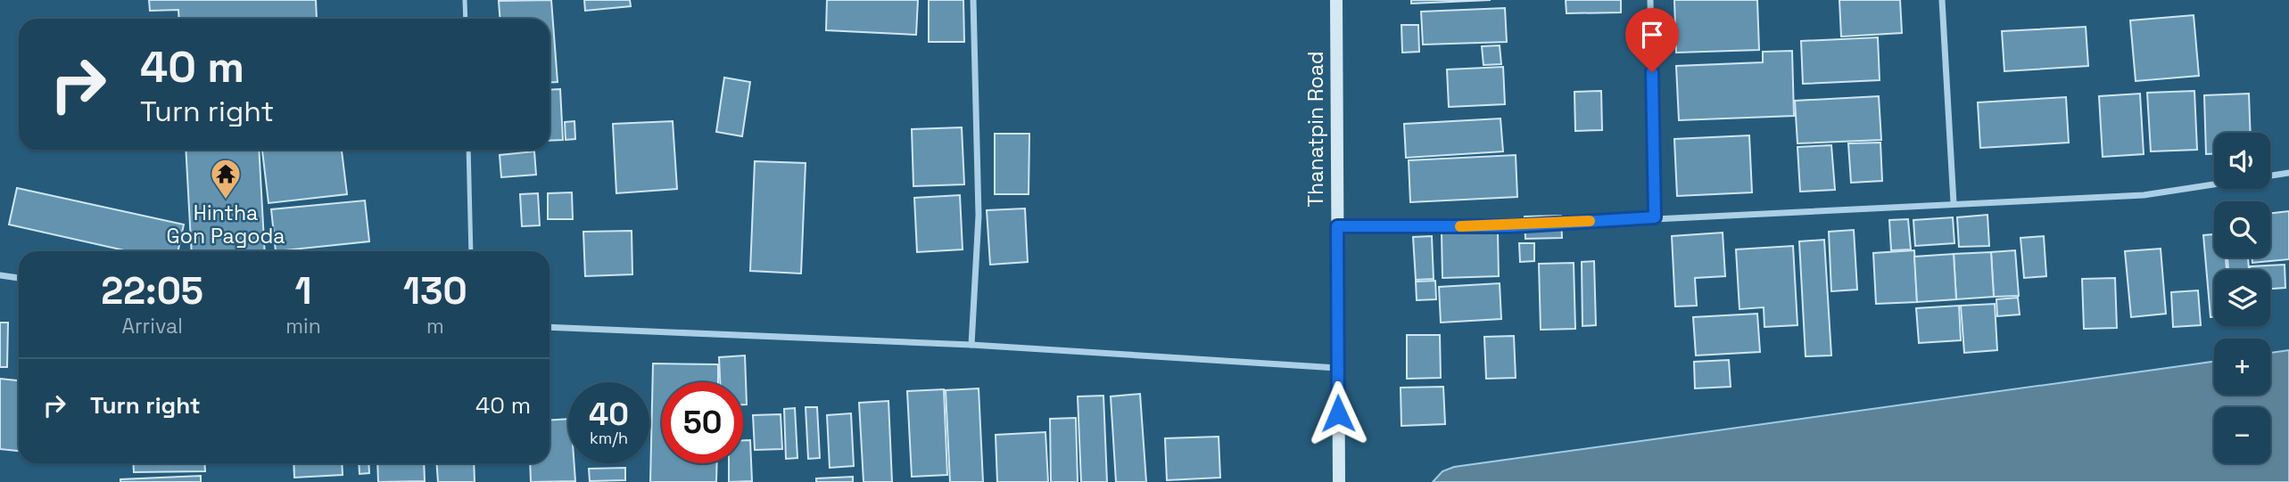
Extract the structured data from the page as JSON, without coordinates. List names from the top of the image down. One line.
{"streets":{"main road":["Thanatpin Road"]},"places":{"temple":["Hintha Gon Pagoda"]},"page":{"turn":["40 m","Turn right"],"map_buttons":["+","−"],"eta":["22:05","Arrival","1","min","130","m"],"list":[{"name":"Turn right","value":"40 m"}],"speed":"40 km/h","limit":"50"}}
